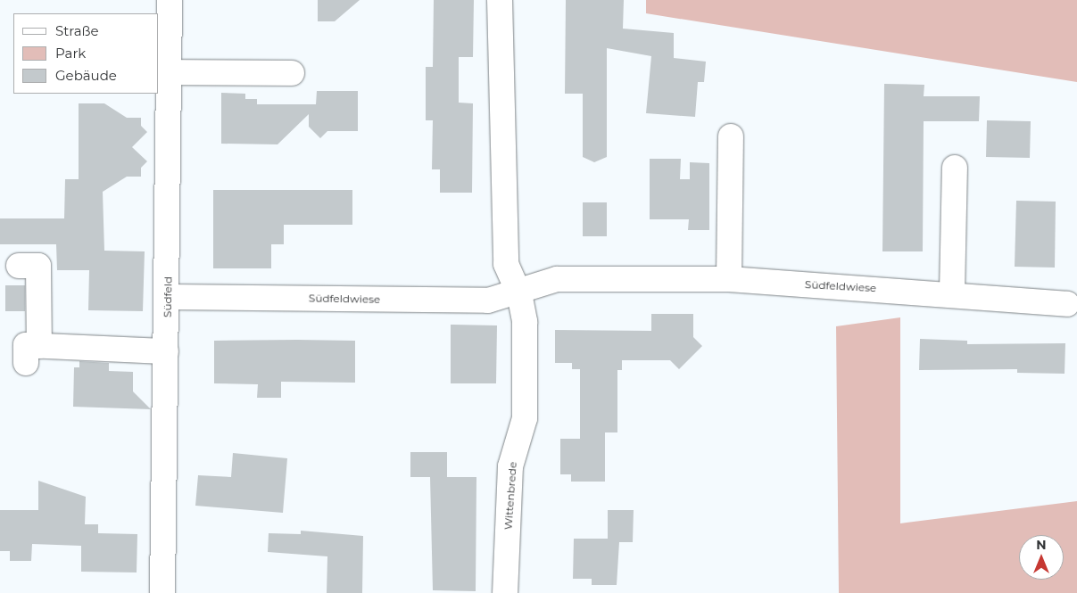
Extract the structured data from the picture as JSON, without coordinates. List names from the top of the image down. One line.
{"streets":{"street":["Südfeldwiese","Südfeld","Wittenbrede"]},"crossings":[["Südfeldwiese","Südfeld"],["Südfeldwiese","Wittenbrede"]],"legend":["Straße","Park","Gebäude"],"north":"top"}
